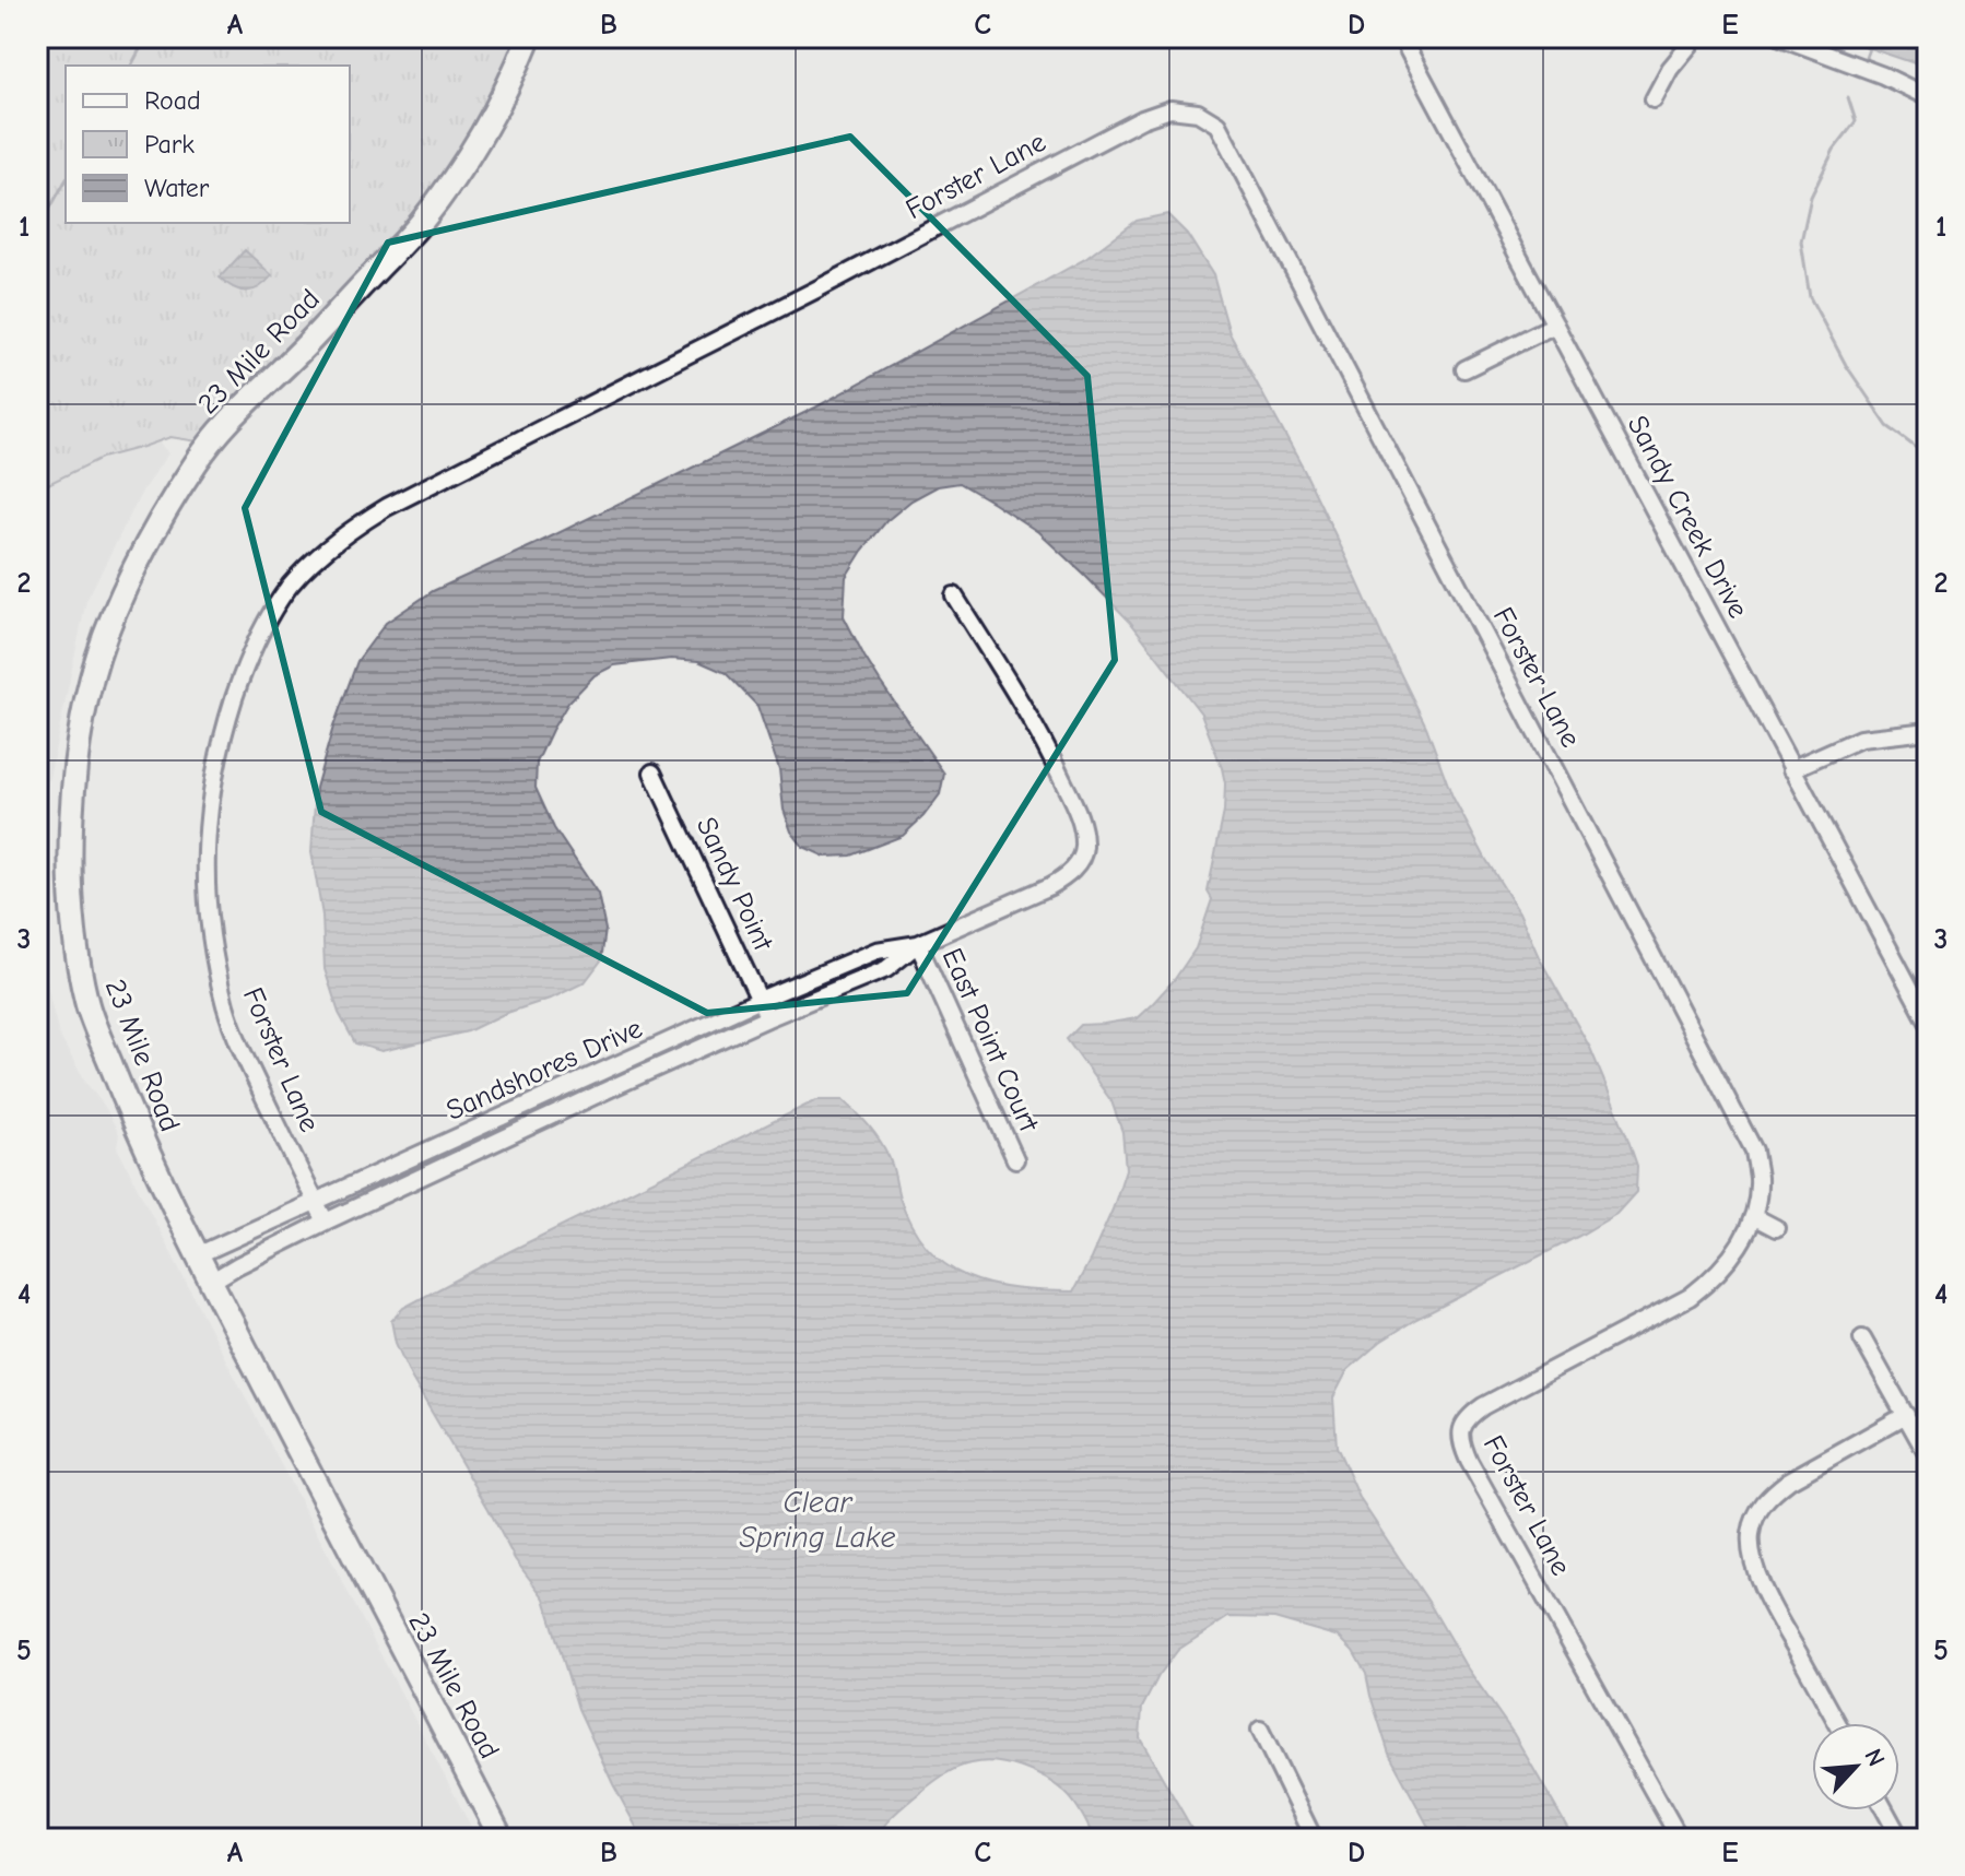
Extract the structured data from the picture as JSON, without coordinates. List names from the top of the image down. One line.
{"streets":{"main road":["23 Mile Road"],"street":["Forster Lane","Sandy Creek Drive","Sandy Point","East Point Court","Sandshores Drive"]},"crossings":[["Forster Lane","Sandshores Drive"],["23 Mile Road","Sandshores Drive"],["Sandy Point","Sandshores Drive"],["East Point Court","Sandshores Drive"]],"water":["Clear Spring Lake"],"legend":["Road","Park","Water"],"north":"top right","grid":{"columns":["A","B","C","D","E"],"rows":["1","2","3","4","5"]}}
